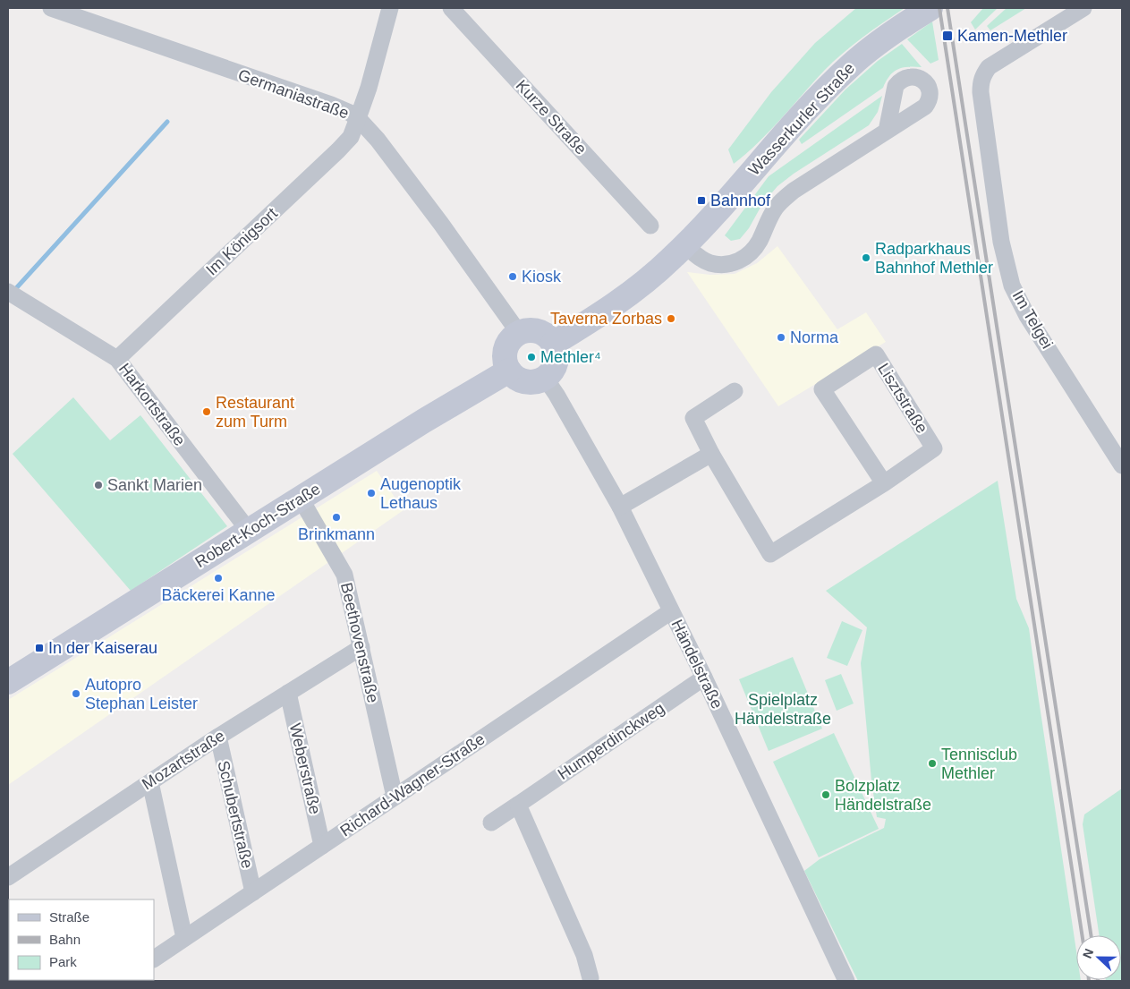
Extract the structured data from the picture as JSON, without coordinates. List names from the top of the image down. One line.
{"streets":{"main road":["Wasserkurler Straße","Robert-Koch-Straße"],"street":["Germaniastraße","Kurze Straße","Im Königsort","Im Telgei","Lisztstraße","Harkortstraße","Beethovenstraße","Händelstraße","Humperdinckweg","Mozartstraße","Weberstraße","Richard-Wagner-Straße","Schubertstraße"]},"crossings":[["Germaniastraße","Im Königsort"],["Germaniastraße","Robert-Koch-Straße"],["Germaniastraße","Händelstraße"],["Im Königsort","Harkortstraße"],["Harkortstraße","Robert-Koch-Straße"],["Robert-Koch-Straße","Beethovenstraße"],["Robert-Koch-Straße","Händelstraße"],["Beethovenstraße","Mozartstraße"],["Beethovenstraße","Richard-Wagner-Straße"],["Händelstraße","Humperdinckweg"],["Händelstraße","Richard-Wagner-Straße"],["Mozartstraße","Weberstraße"],["Mozartstraße","Schubertstraße"],["Weberstraße","Richard-Wagner-Straße"],["Richard-Wagner-Straße","Schubertstraße"]],"parks":["Spielplatz Händelstraße"],"places":{"transit":["Kamen-Methler","Bahnhof","In der Kaiserau"],"other":["Radparkhaus Bahnhof Methler","Kiosk","Taverna Zorbas","Norma","Methler⁴","Restaurant zum Turm","Sankt Marien","Augenoptik Lethaus","Brinkmann","Bäckerei Kanne","Autopro Stephan Leister","Tennisclub Methler","Bolzplatz Händelstraße"]},"legend":["Straße","Bahn","Park"],"north":"left"}
